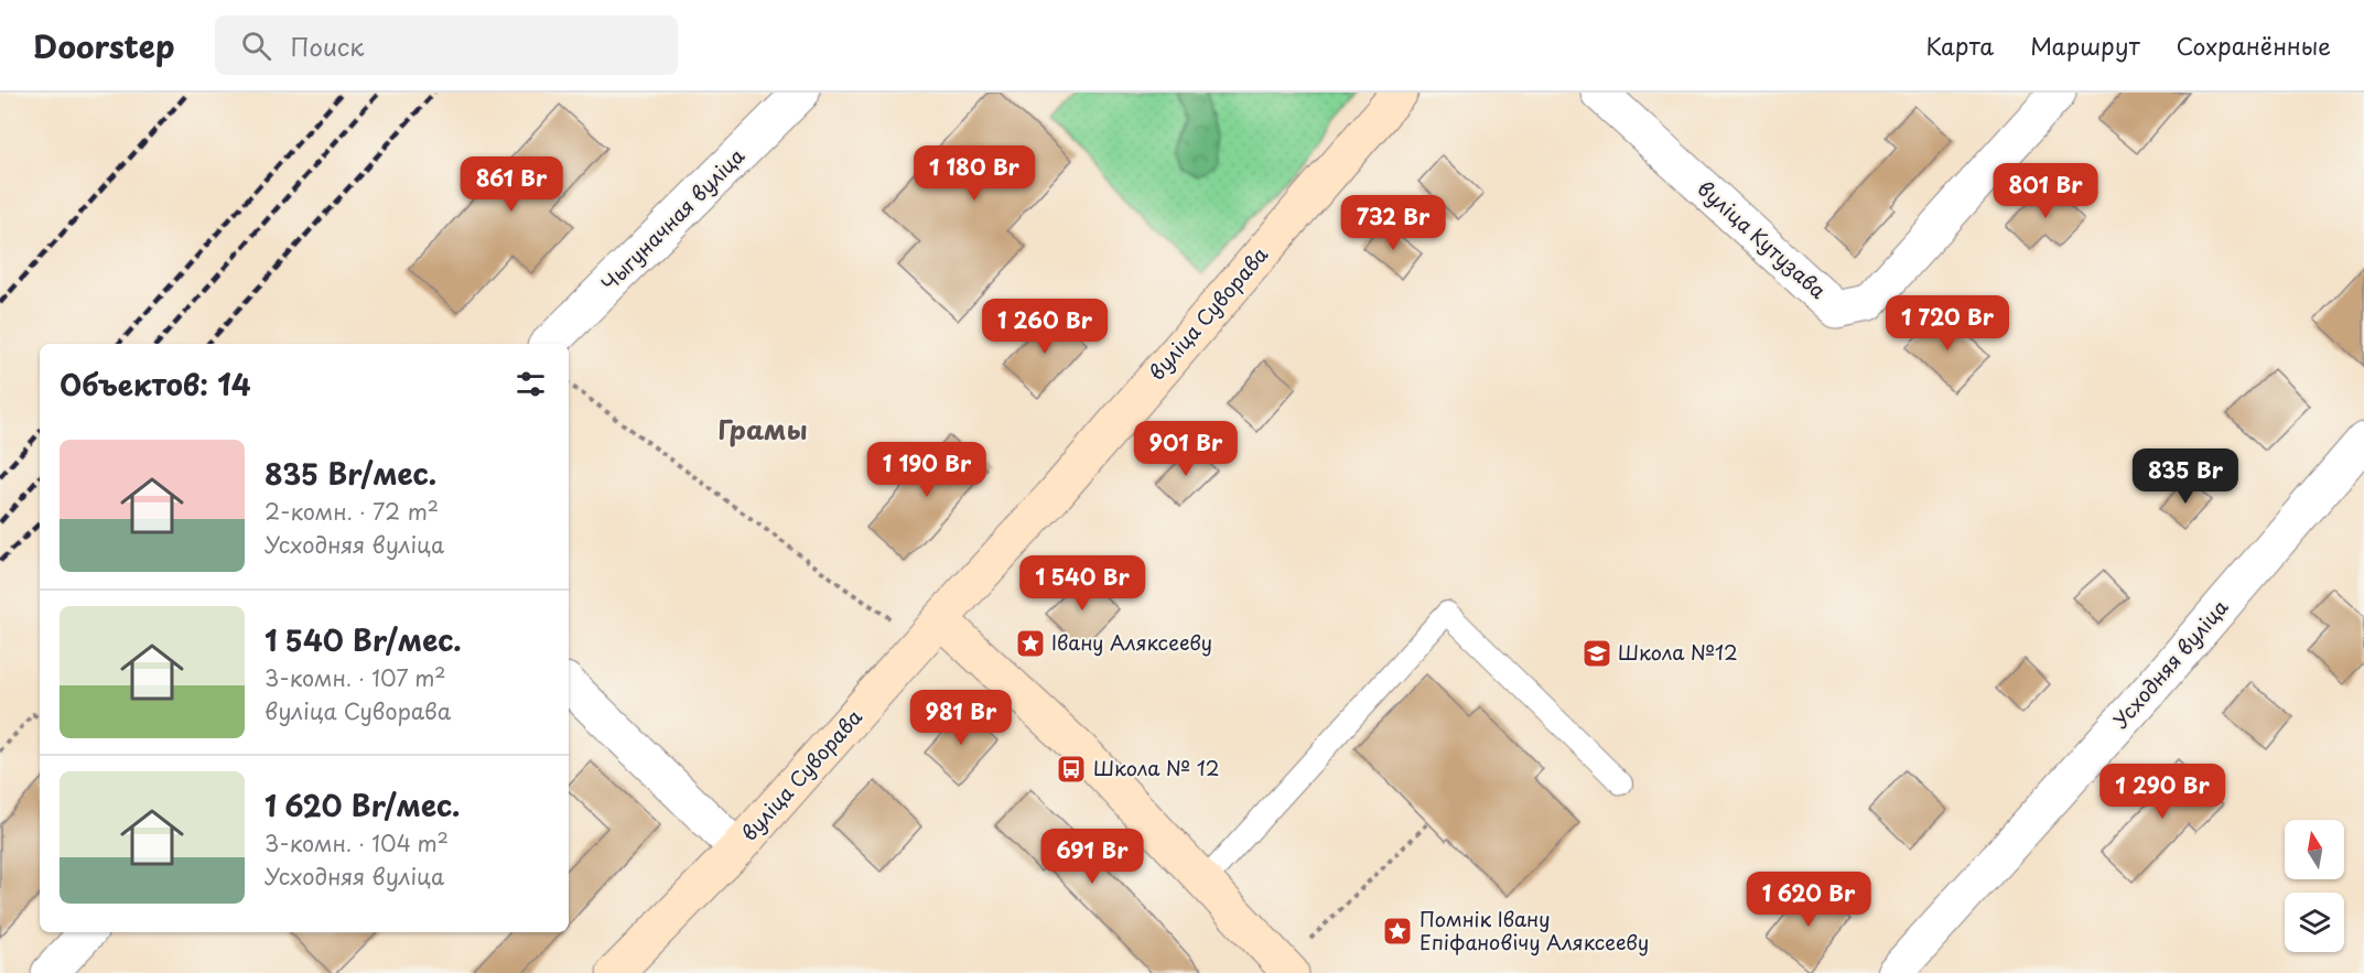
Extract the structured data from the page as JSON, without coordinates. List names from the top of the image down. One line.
{"streets":{"street":["Чыгуначная вуліца","вуліца Кутузава","вуліца Суворава","Усходняя вуліца"]},"districts":["Грамы"],"places":{"place":["Івану Аляксееву","Помнік Івану Епіфановічу Аляксееву"],"school or university":["Школа №12"],"bus stop":["Школа № 12"]},"north":"top","page":{"header":"Doorstep","search":"Поиск","nav":["Карта","Маршрут","Сохранённые"],"price":["1 180 Br","861 Br","801 Br","732 Br","1 720 Br","1 260 Br","901 Br","1 190 Br","835 Br","1 540 Br","981 Br","1 290 Br","691 Br","1 620 Br"],"heading":"Объектов: 14","list":[{"name":"835 Br/мес.","note":"2-комн. · 72 m² · Усходняя вуліца"},{"name":"1 540 Br/мес.","note":"3-комн. · 107 m² · вуліца Суворава"},{"name":"1 620 Br/мес.","note":"3-комн. · 104 m² · Усходняя вуліца"}]}}
